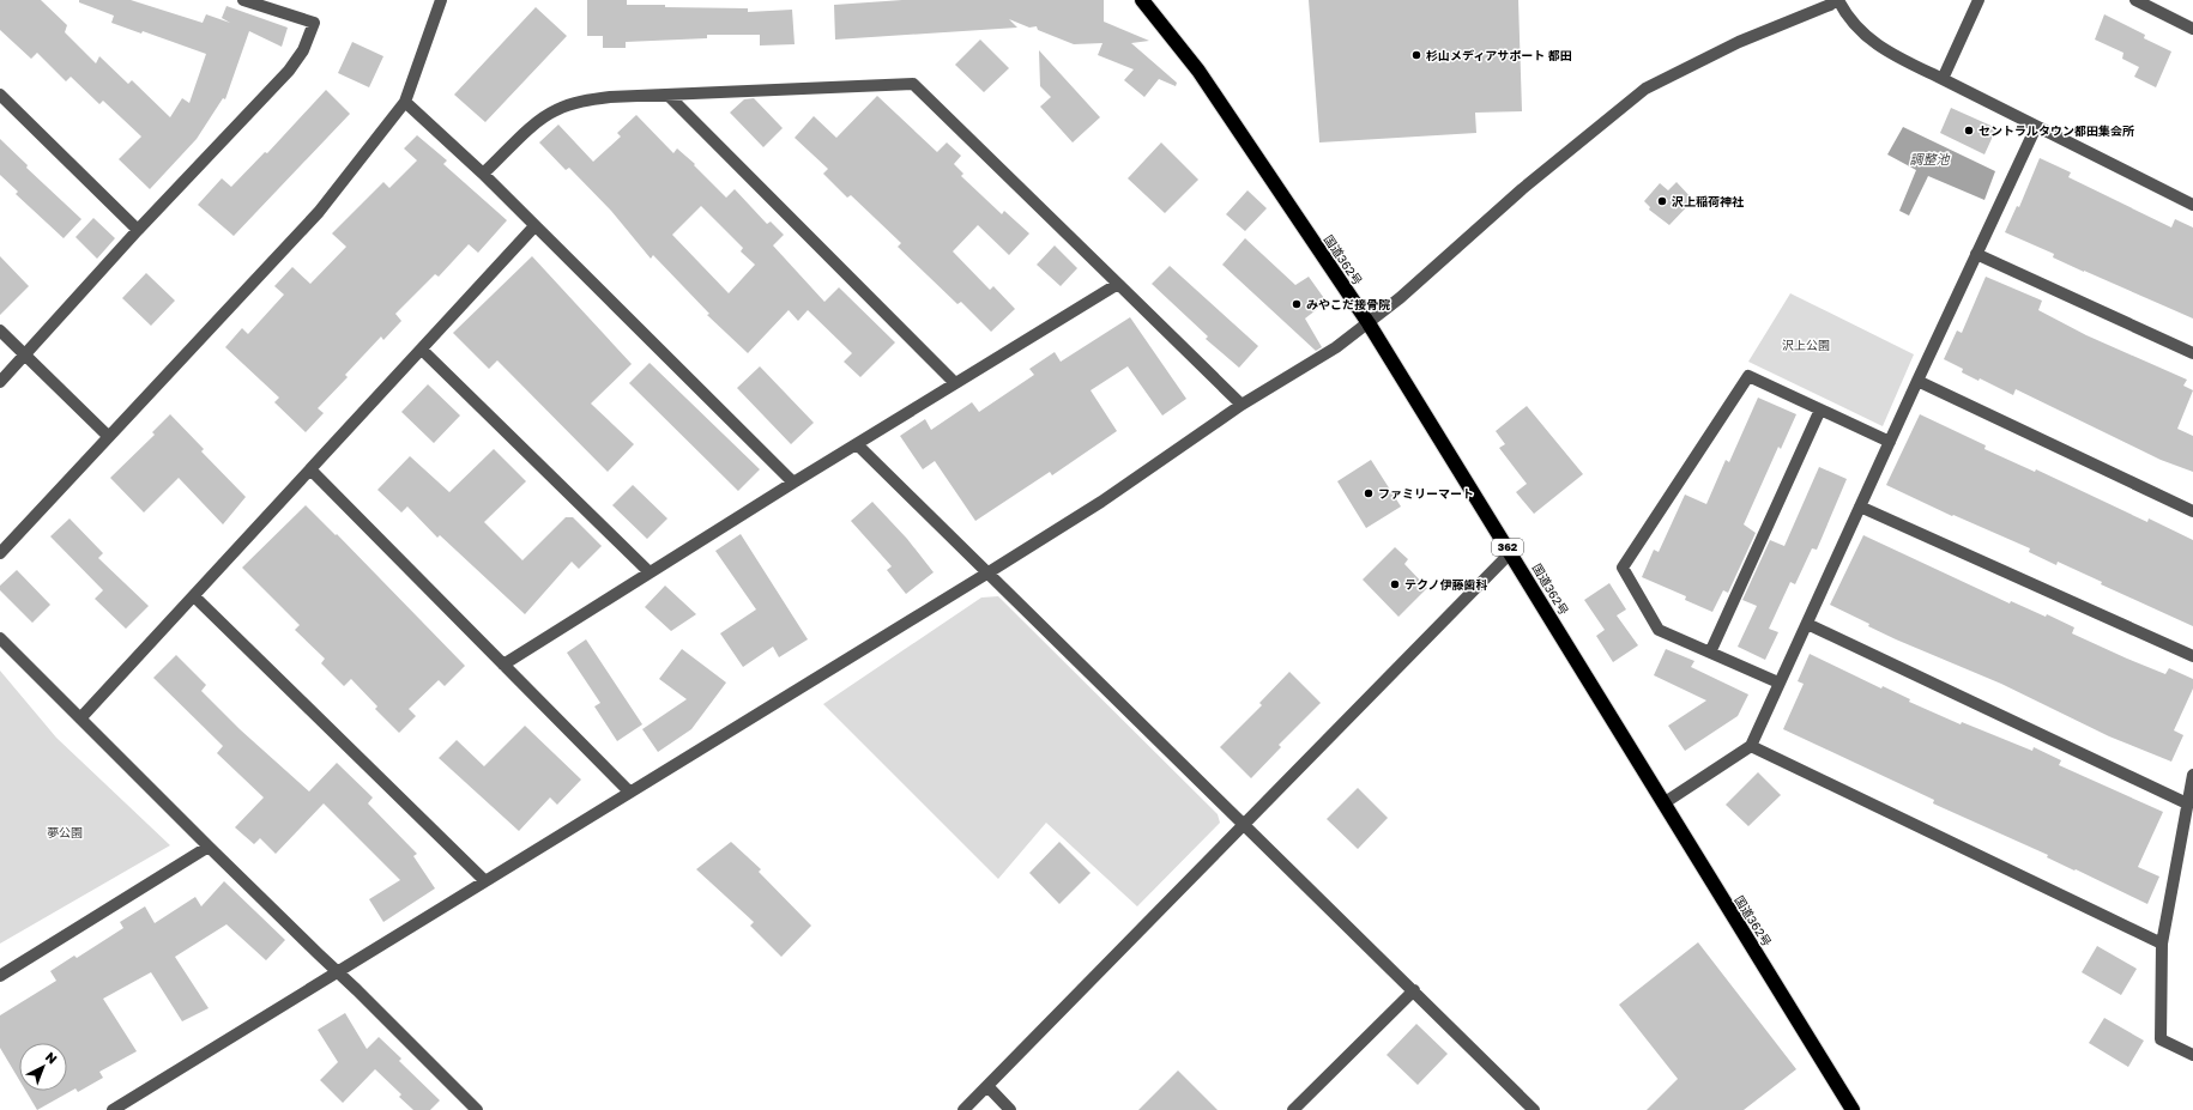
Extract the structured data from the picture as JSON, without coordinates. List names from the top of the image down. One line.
{"streets":{"highway":["国道362号","362"]},"water":["調整池"],"parks":["沢上公園","夢公園"],"places":["杉山メディアサポート 都田","セントラルタウン都田集会所","沢上稲荷神社","みやこだ接骨院","ファミリーマート","テクノ伊藤歯科"],"north":"top right"}
